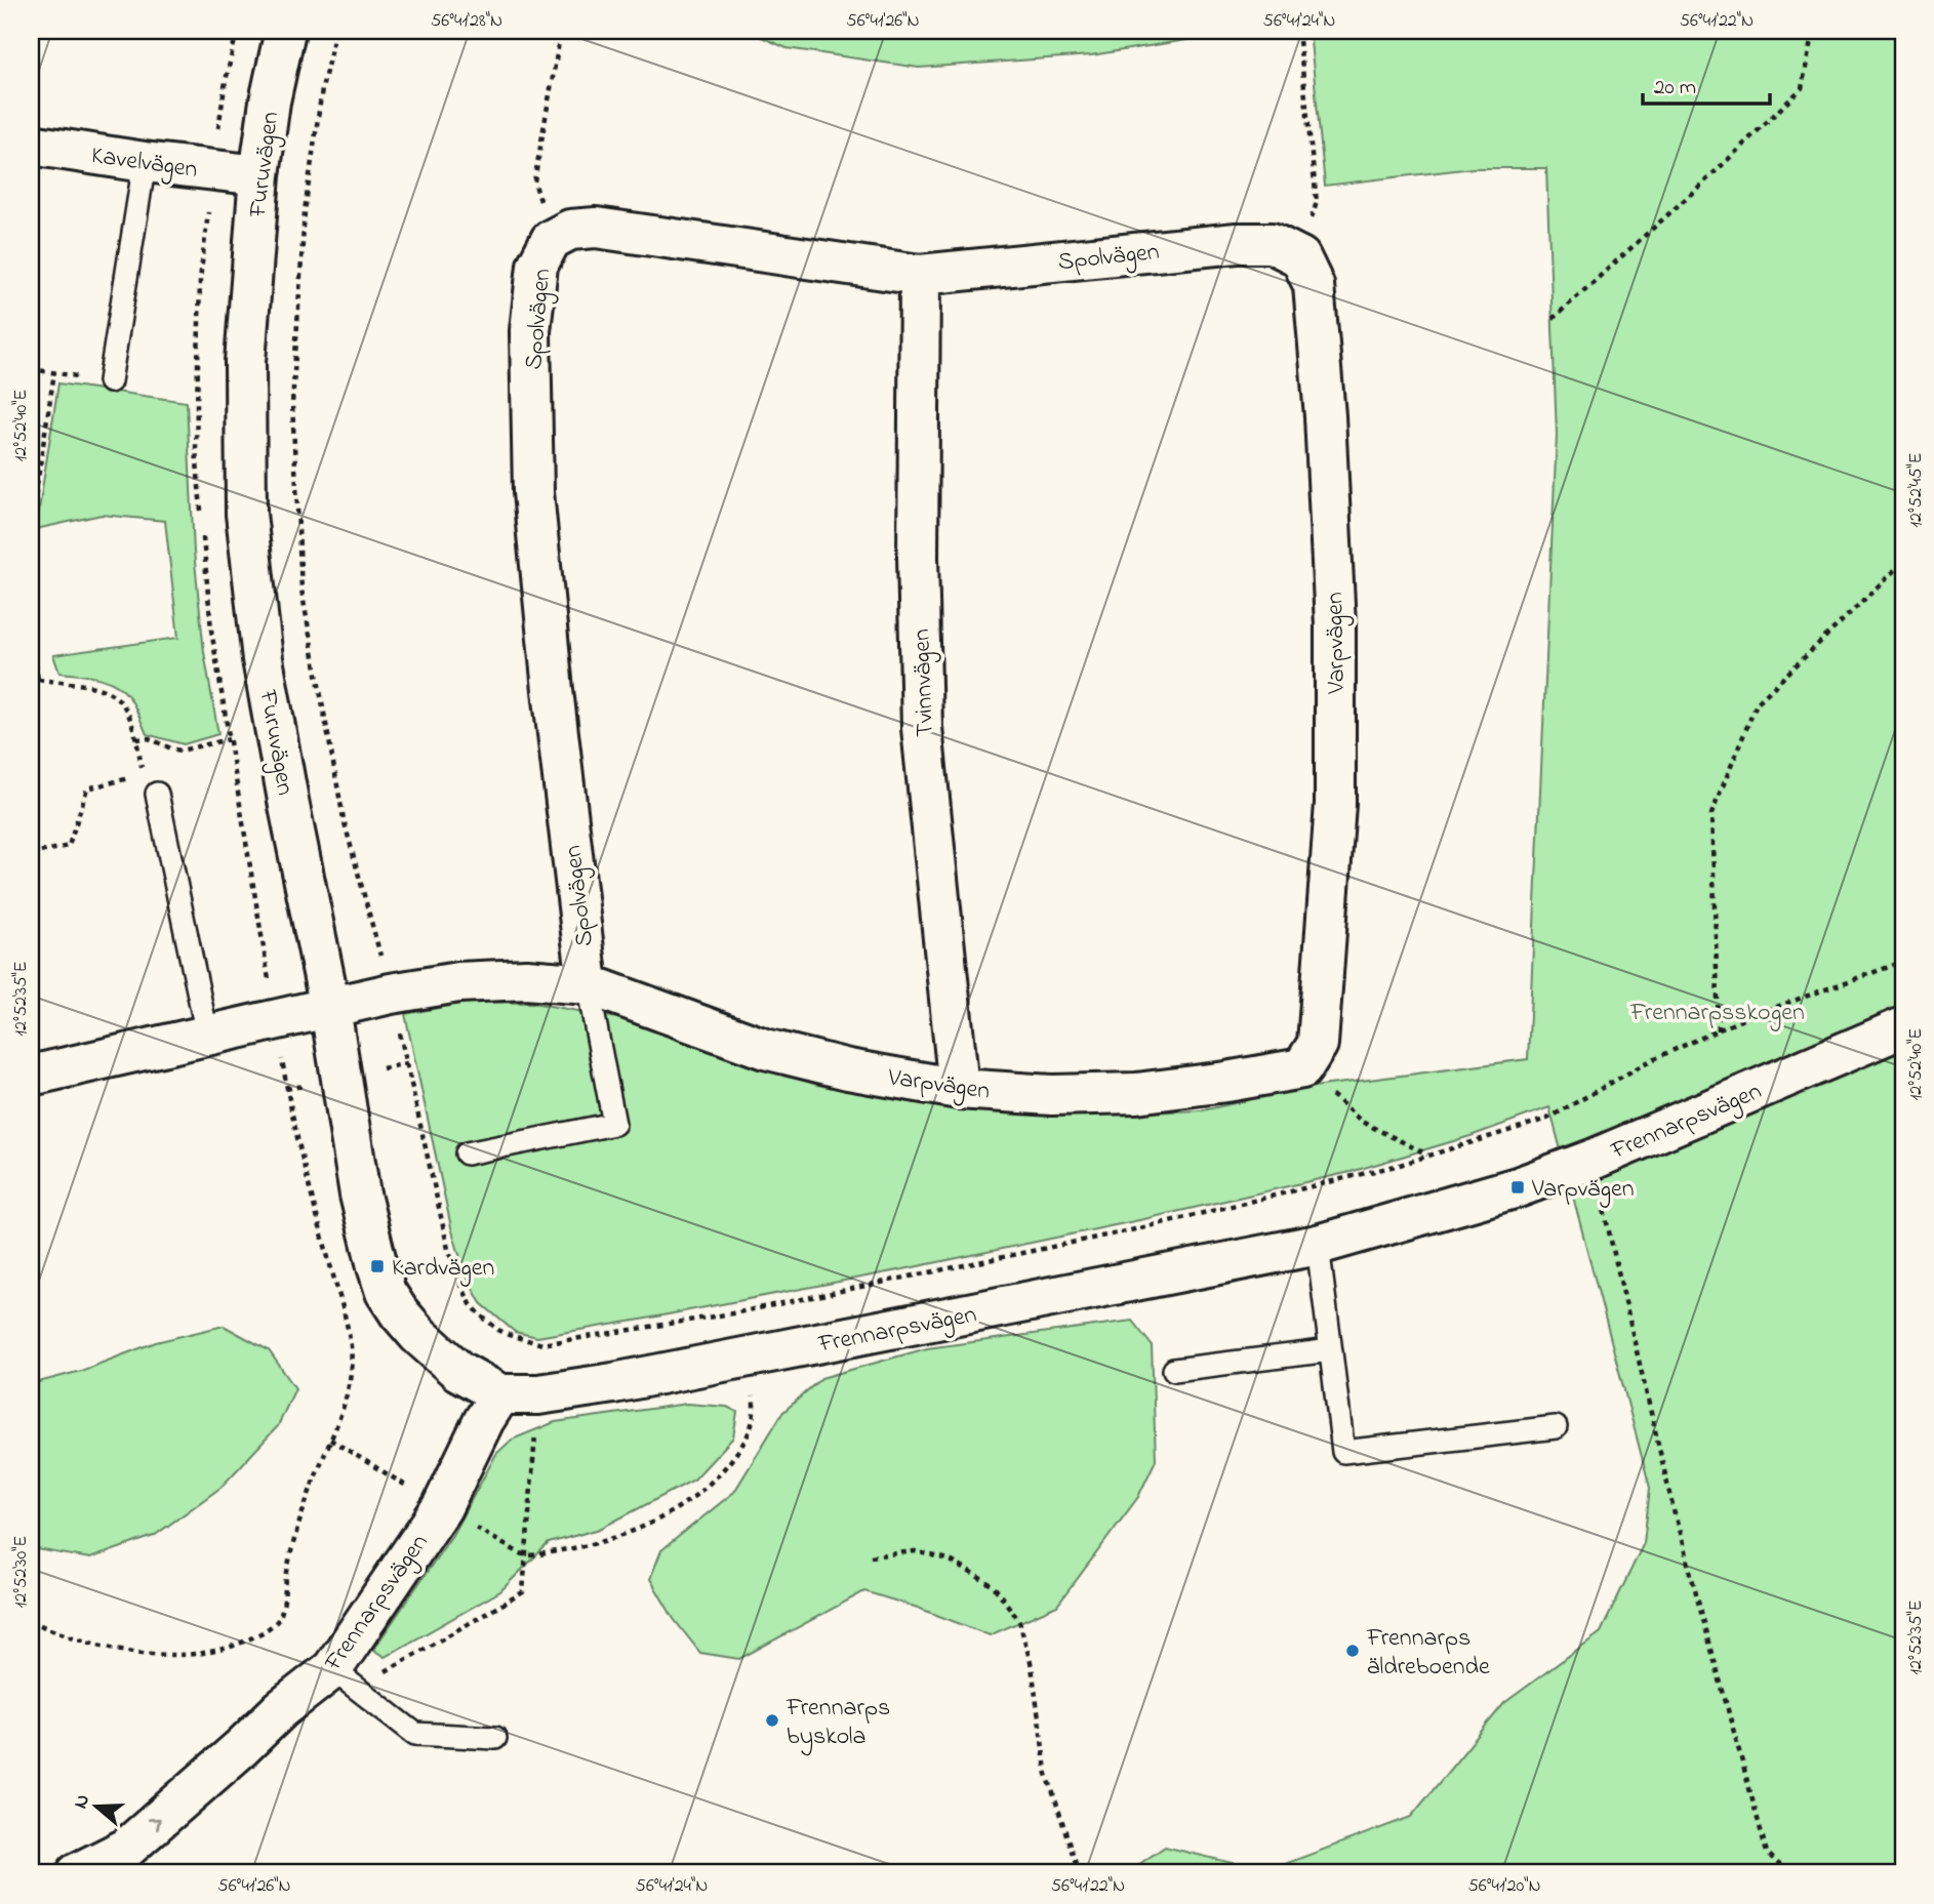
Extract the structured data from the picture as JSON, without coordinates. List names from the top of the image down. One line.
{"streets":{"street":["Kavelvägen","Furuvägen","Spolvägen","Varpvägen","Tvinnvägen","Frennarpsvägen"]},"crossings":[["Kavelvägen","Furuvägen"],["Furuvägen","Varpvägen"],["Furuvägen","Frennarpsvägen"],["Spolvägen","Varpvägen"],["Spolvägen","Tvinnvägen"],["Varpvägen","Tvinnvägen"]],"parks":["Frennarpsskogen"],"places":{"transit":["Varpvägen","Kardvägen"],"other":["Frennarps äldreboende","Frennarps byskola"]},"scale_bar":"20 m","north":"left","coordinates":["56°41'28\"N","56°41'26\"N","56°41'24\"N","56°41'22\"N","12°52'40\"E","12°52'45\"E","12°52'35\"E","12°52'30\"E","56°41'20\"N"]}
